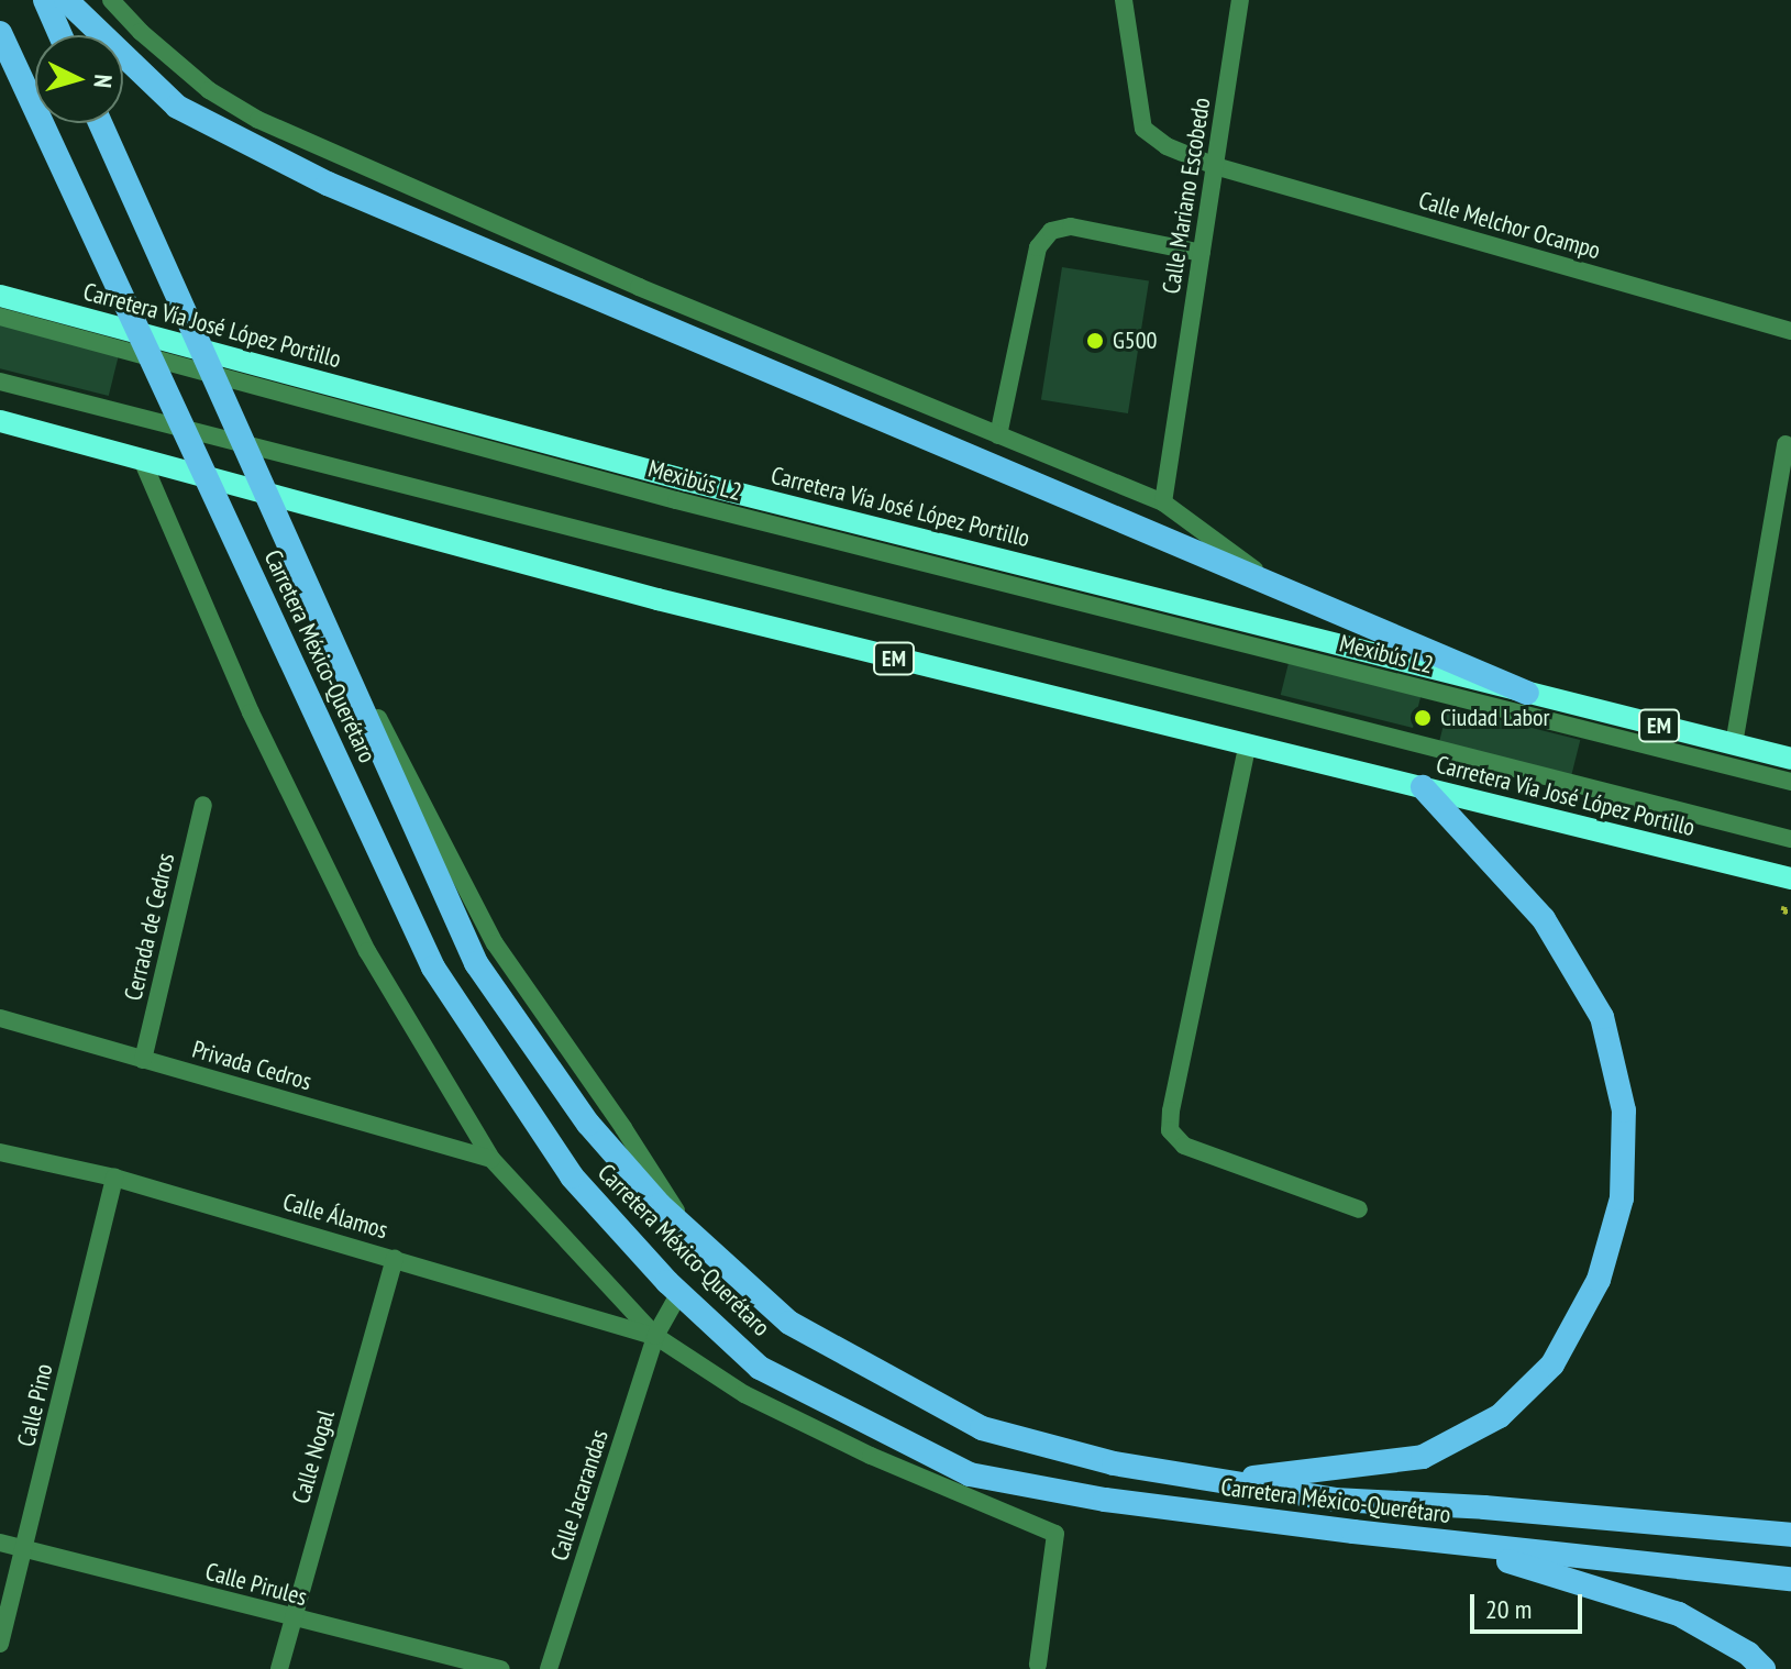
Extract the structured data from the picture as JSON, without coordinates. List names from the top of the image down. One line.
{"streets":{"highway":["Carretera México-Querétaro"],"main road":["Carretera Vía José López Portillo","EM"],"street":["Calle Mariano Escobedo","Calle Melchor Ocampo","Mexibús L2","Cerrada de Cedros","Privada Cedros","Calle Álamos","Calle Pino","Calle Nogal","Calle Jacarandas","Calle Pirules"]},"crossings":[["Calle Mariano Escobedo","Calle Melchor Ocampo"],["Carretera México-Querétaro","Calle Jacarandas"],["Cerrada de Cedros","Privada Cedros"],["Calle Álamos","Calle Pino"],["Calle Álamos","Calle Nogal"],["Calle Álamos","Calle Jacarandas"],["Calle Pino","Calle Pirules"],["Calle Nogal","Calle Pirules"]],"places":["G500","Ciudad Labor"],"scale_bar":"20 m","north":"right"}
